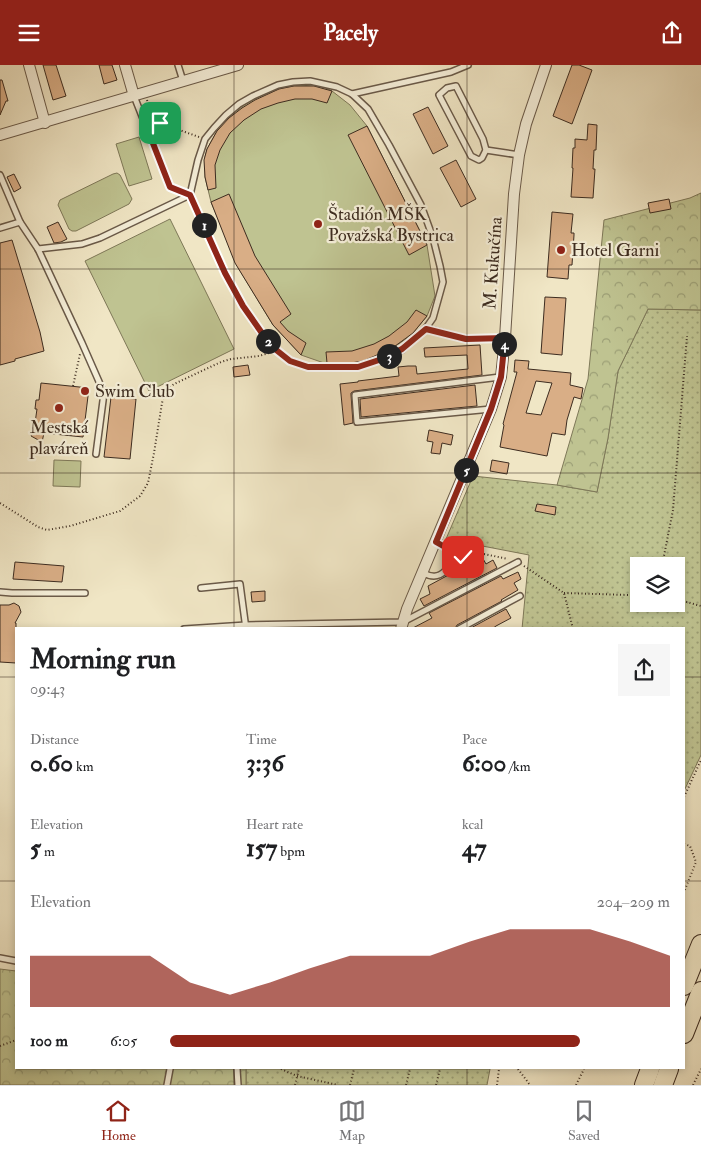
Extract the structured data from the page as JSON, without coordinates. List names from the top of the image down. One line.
{"streets":{"street":["M. Kukučína"]},"places":["Štadión MŠK Považská Bystrica","Hotel Garni","Swim Club","Mestská plaváreň"],"page":{"header":"Pacely","pins":["1","2","4","3","5"],"heading":["Morning run","09:43"],"stats":[["Distance","0.60 km"],["Time","3:36"],["Pace","6:00 /km"],["Elevation","5 m"],["Heart rate","157 bpm"],["kcal","47"]],"chart":["Elevation","204–209 m"],"list":[{"name":"100 m","note":"6:05"}],"tabs":["Home","Map","Saved"]}}
